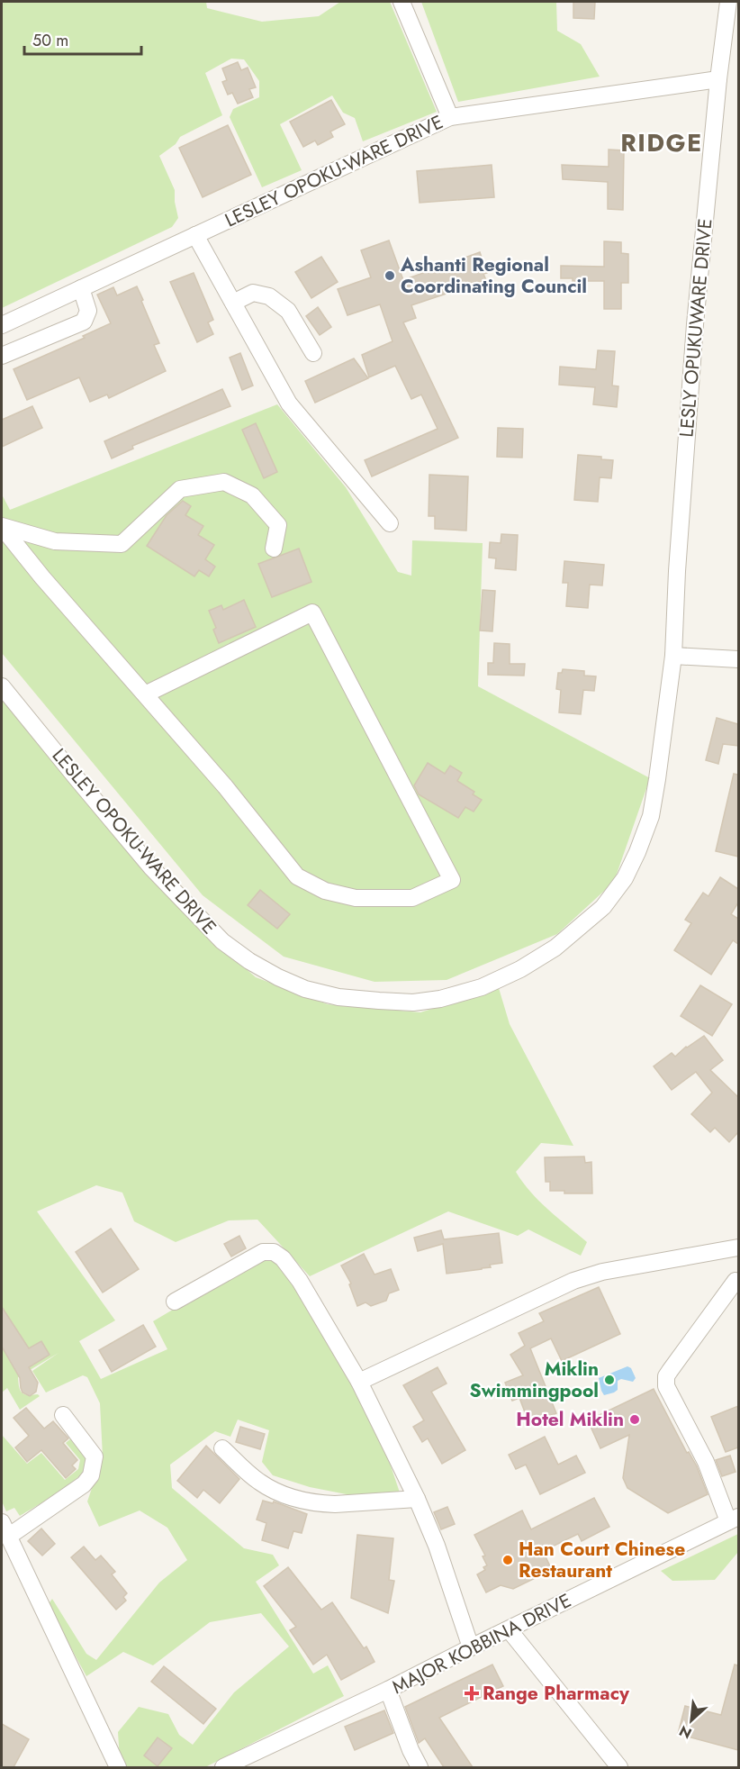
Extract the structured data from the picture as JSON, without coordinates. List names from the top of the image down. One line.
{"streets":{"street":["LESLEY OPOKU-WARE DRIVE","LESLY OPUKUWARE DRIVE","MAJOR KOBBINA DRIVE"]},"crossings":[["LESLEY OPOKU-WARE DRIVE","LESLY OPUKUWARE DRIVE"]],"districts":["RIDGE"],"places":{"other":["Ashanti Regional Coordinating Council","Miklin Swimmingpool","Hotel Miklin","Han Court Chinese Restaurant"],"health":["Range Pharmacy"]},"scale_bar":"50 m","north":"bottom left"}
